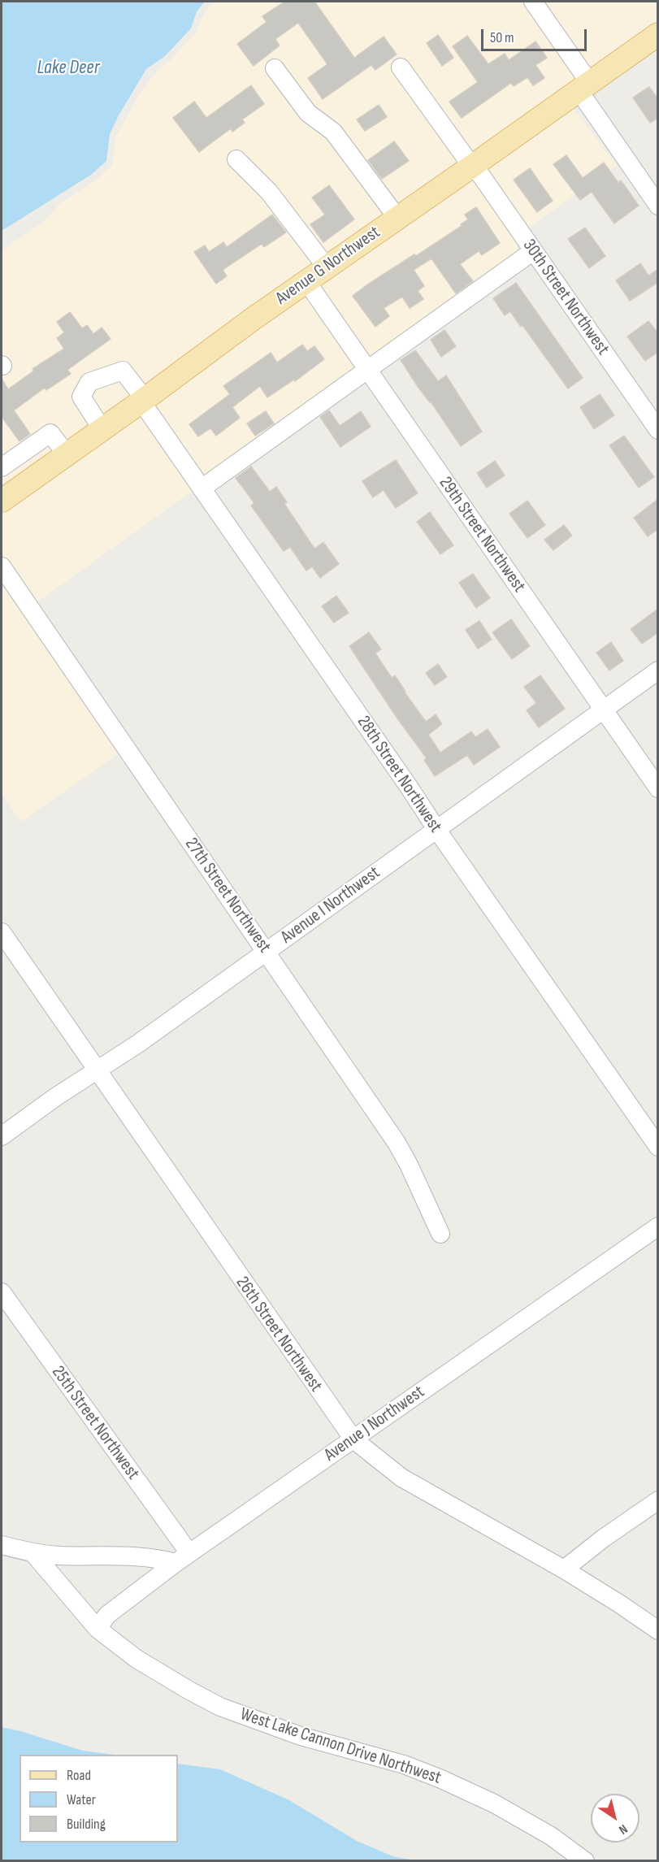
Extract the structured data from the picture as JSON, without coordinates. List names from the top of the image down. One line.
{"streets":{"main road":["Avenue G Northwest"],"street":["30th Street Northwest","29th Street Northwest","28th Street Northwest","27th Street Northwest","Avenue I Northwest","26th Street Northwest","25th Street Northwest","Avenue J Northwest","West Lake Cannon Drive Northwest"]},"crossings":[["Avenue G Northwest","30th Street Northwest"],["Avenue G Northwest","29th Street Northwest"],["Avenue G Northwest","28th Street Northwest"],["29th Street Northwest","Avenue I Northwest"],["28th Street Northwest","Avenue I Northwest"],["27th Street Northwest","Avenue I Northwest"],["Avenue I Northwest","26th Street Northwest"],["26th Street Northwest","Avenue J Northwest"],["25th Street Northwest","Avenue J Northwest"],["Avenue J Northwest","West Lake Cannon Drive Northwest"]],"water":["Lake Deer"],"legend":["Road","Water","Building"],"scale_bar":"50 m","north":"bottom right"}
